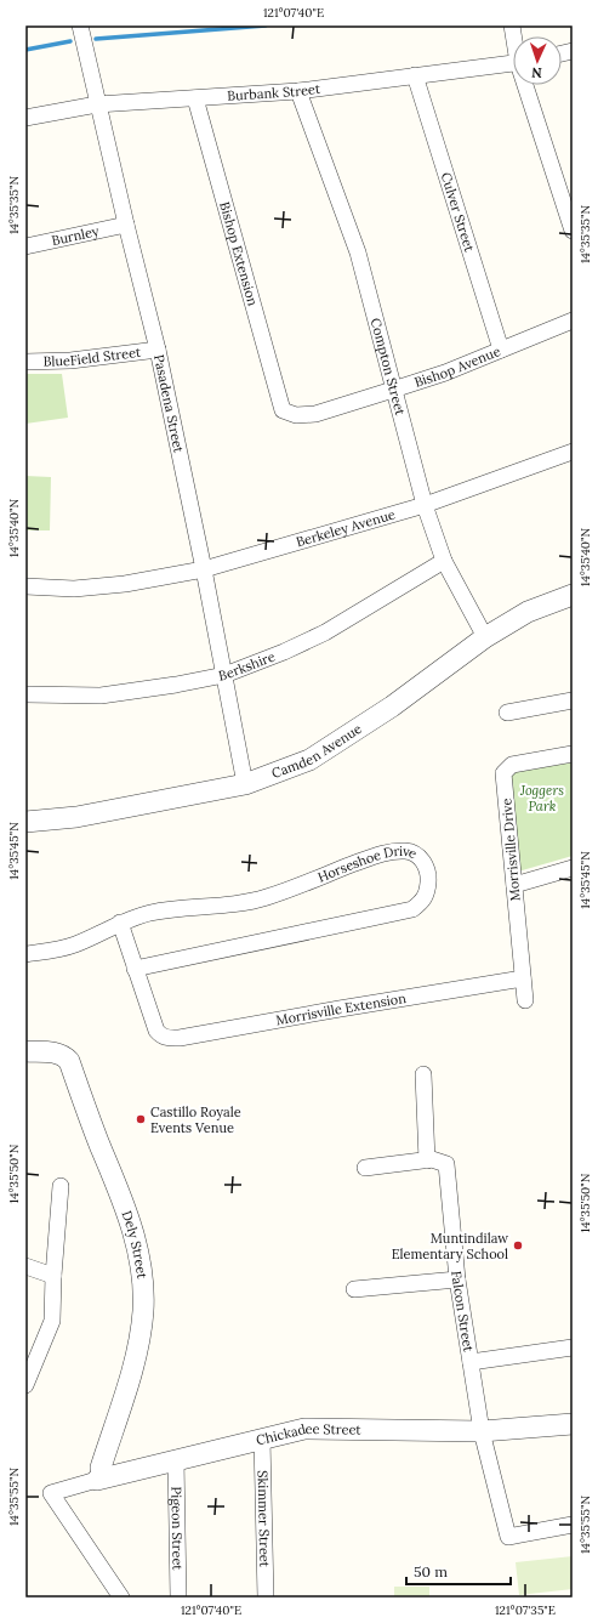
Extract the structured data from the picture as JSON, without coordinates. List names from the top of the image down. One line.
{"streets":{"street":["Burbank Street","Culver Street","Burnley","Bishop Extension","BlueField Street","Compton Street","Bishop Avenue","Pasadena Street","Berkeley Avenue","Berkshire","Camden Avenue","Morrisville Drive","Horseshoe Drive","Morrisville Extension","Dely Street","Falcon Street","Chickadee Street","Skimmer Street","Pigeon Street"]},"crossings":[["Burbank Street","Culver Street"],["Burbank Street","Bishop Extension"],["Burbank Street","Compton Street"],["Burbank Street","Pasadena Street"],["Culver Street","Bishop Avenue"],["Burnley","Pasadena Street"],["Bishop Extension","Bishop Avenue"],["BlueField Street","Pasadena Street"],["Compton Street","Bishop Avenue"],["Compton Street","Berkeley Avenue"],["Compton Street","Berkshire"],["Compton Street","Camden Avenue"],["Pasadena Street","Berkeley Avenue"],["Pasadena Street","Berkshire"],["Pasadena Street","Camden Avenue"],["Morrisville Drive","Morrisville Extension"],["Horseshoe Drive","Morrisville Extension"],["Dely Street","Chickadee Street"],["Falcon Street","Chickadee Street"],["Chickadee Street","Skimmer Street"],["Chickadee Street","Pigeon Street"]],"parks":["Joggers Park"],"places":["Castillo Royale Events Venue","Muntindilaw Elementary School"],"scale_bar":"50 m","north":"bottom","coordinates":["121°07'40\"E","14°35'35\"N","14°35'40\"N","14°35'45\"N","14°35'50\"N","14°35'55\"N","121°07'35\"E"]}
